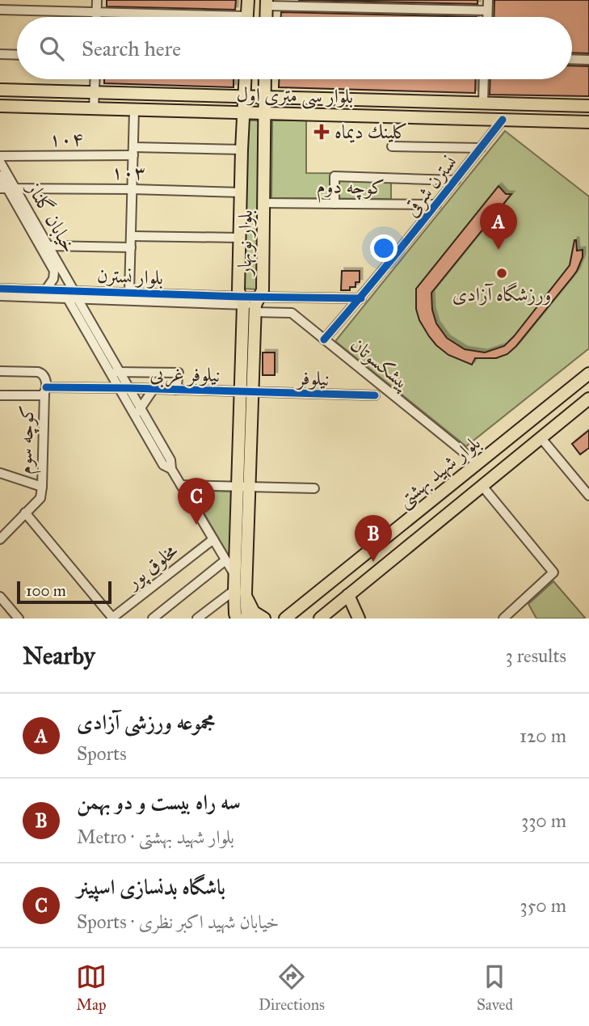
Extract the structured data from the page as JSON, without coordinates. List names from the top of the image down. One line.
{"streets":{"main road":["بلوار سی متری اول","بلوار نوبهار","بلوار شهید بهشتی"],"street":["۱۰۴","۱۰۳","نسترن شرقی","کوچه دوم","خیابان گلناز","بلوار نسترن","پیشکسوتان","نیلوفر غربی","نیلوفر","کوچه سوم","مخلوق پور"]},"crossings":[["بلوار سی متری اول","نسترن شرقی"],["بلوار سی متری اول","بلوار نوبهار"],["۱۰۴","بلوار نوبهار"],["۱۰۳","خیابان گلناز"],["۱۰۳","بلوار نوبهار"],["نسترن شرقی","کوچه دوم"],["نسترن شرقی","پیشکسوتان"],["کوچه دوم","بلوار نوبهار"],["خیابان گلناز","بلوار نوبهار"],["خیابان گلناز","بلوار نسترن"],["خیابان گلناز","نیلوفر غربی"],["خیابان گلناز","مخلوق پور"],["بلوار نوبهار","بلوار نسترن"],["بلوار نوبهار","نیلوفر غربی"],["بلوار نوبهار","نیلوفر"],["پیشکسوتان","بلوار شهید بهشتی"],["نیلوفر غربی","نیلوفر"],["نیلوفر غربی","کوچه سوم"]],"places":{"health":["كلينك ديماه"],"other":["ورزشگاه آزادی"]},"scale_bar":"100 m","page":{"search":"Search here","pins":["A","C","B"],"scale":"100 m","heading":["Nearby","3 results"],"list":[{"mark":"A","name":"مجموعه ورزشی آزادی","note":"Sports","value":"120 m"},{"mark":"B","name":"سه راه بیست و دو بهمن","note":"Metro · بلوار شهید بهشتی","value":"330 m"},{"mark":"C","name":"باشگاه بدنسازی اسپینر","note":"Sports · خیابان شهید اکبر نظری","value":"350 m"}],"nav":["Map","Directions","Saved"]}}
